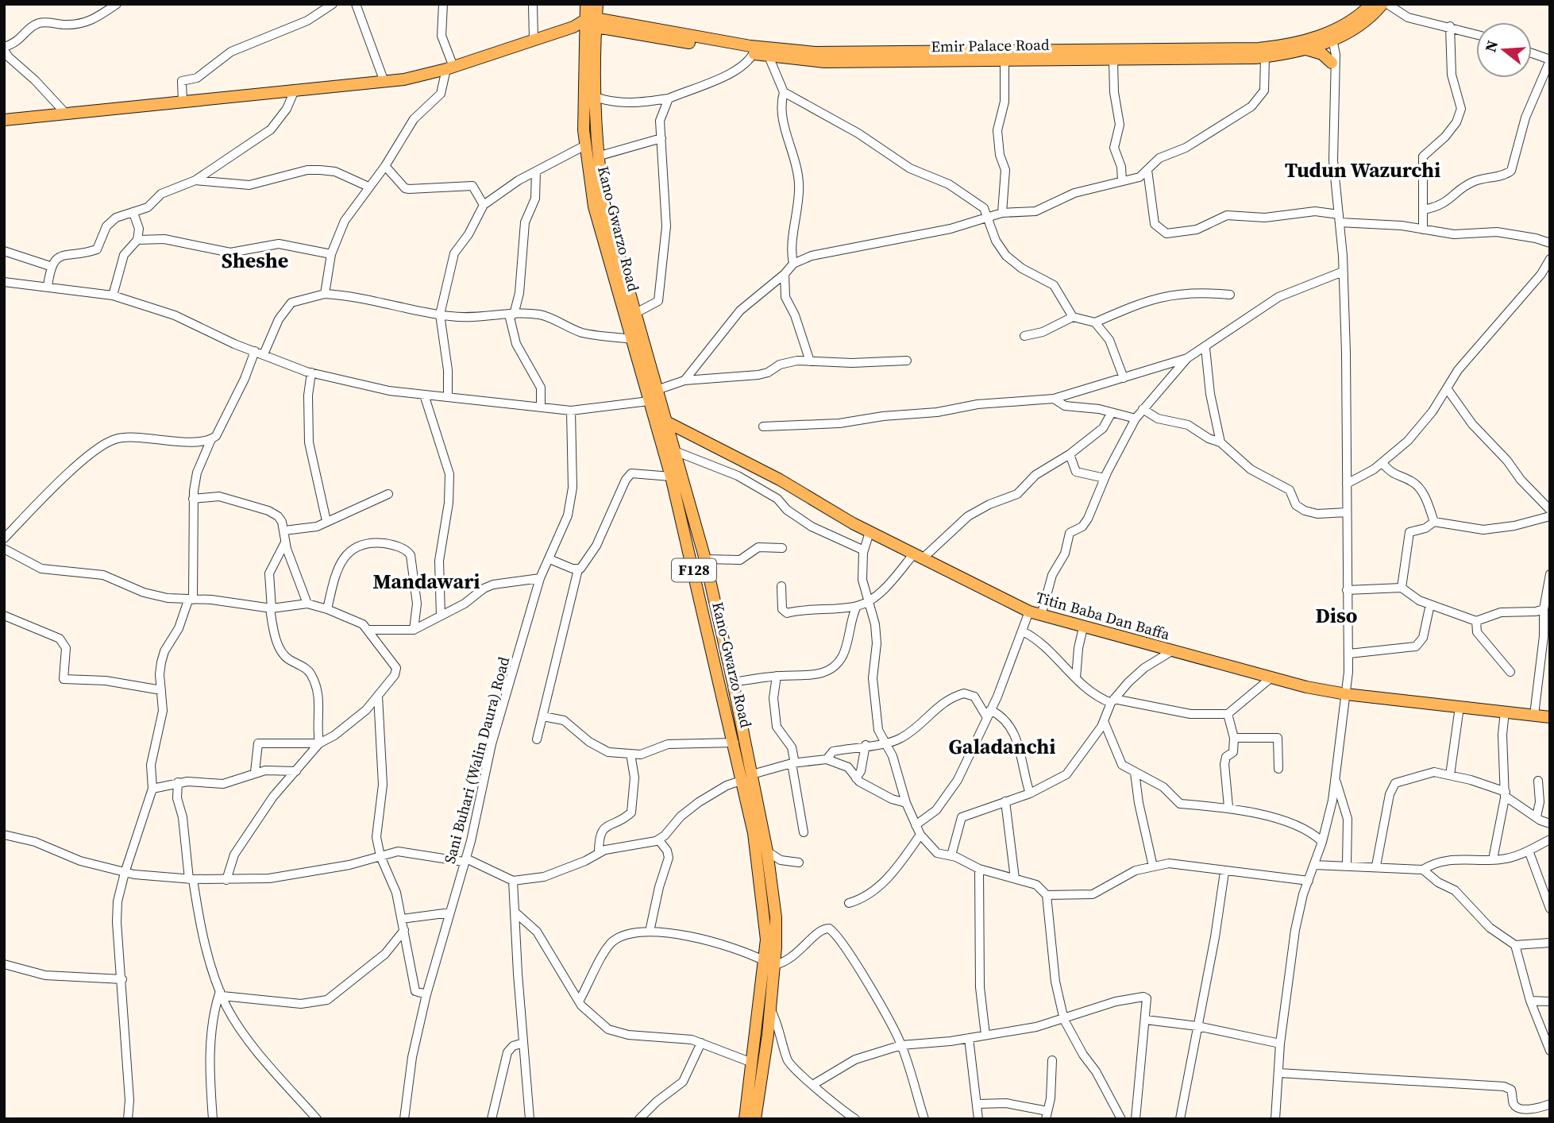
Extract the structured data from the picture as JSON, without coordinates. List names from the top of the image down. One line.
{"streets":{"main road":["Emir Palace Road","Kano-Gwarzo Road","F128","Titin Baba Dan Baffa"],"street":["Sani Buhari (Walin Daura) Road"]},"crossings":[["Emir Palace Road","Kano-Gwarzo Road"],["Emir Palace Road","F128"],["Kano-Gwarzo Road","F128"],["Kano-Gwarzo Road","Titin Baba Dan Baffa"]],"districts":["Tudun Wazurchi","Sheshe","Mandawari","Diso","Galadanchi"],"north":"left"}
